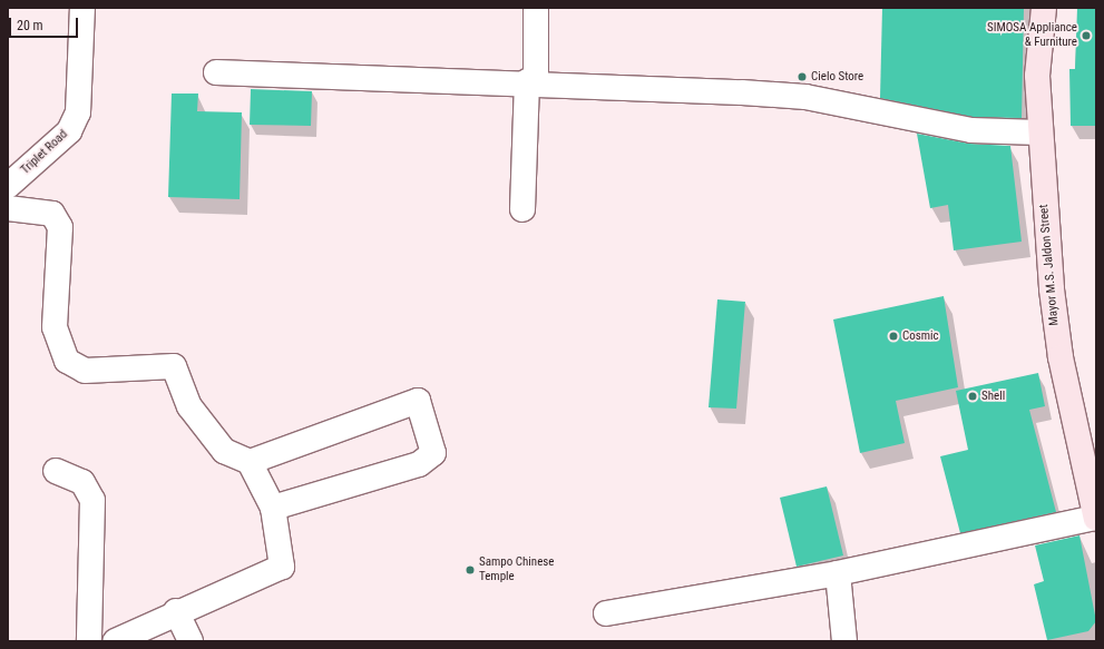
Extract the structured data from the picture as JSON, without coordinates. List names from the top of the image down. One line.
{"streets":{"main road":["Mayor M.S. Jaldon Street"],"street":["Triplet Road"]},"places":["SIMOSA Appliance & Furniture","Cielo Store","Cosmic","Shell","Sampo Chinese Temple"],"scale_bar":"20 m"}
